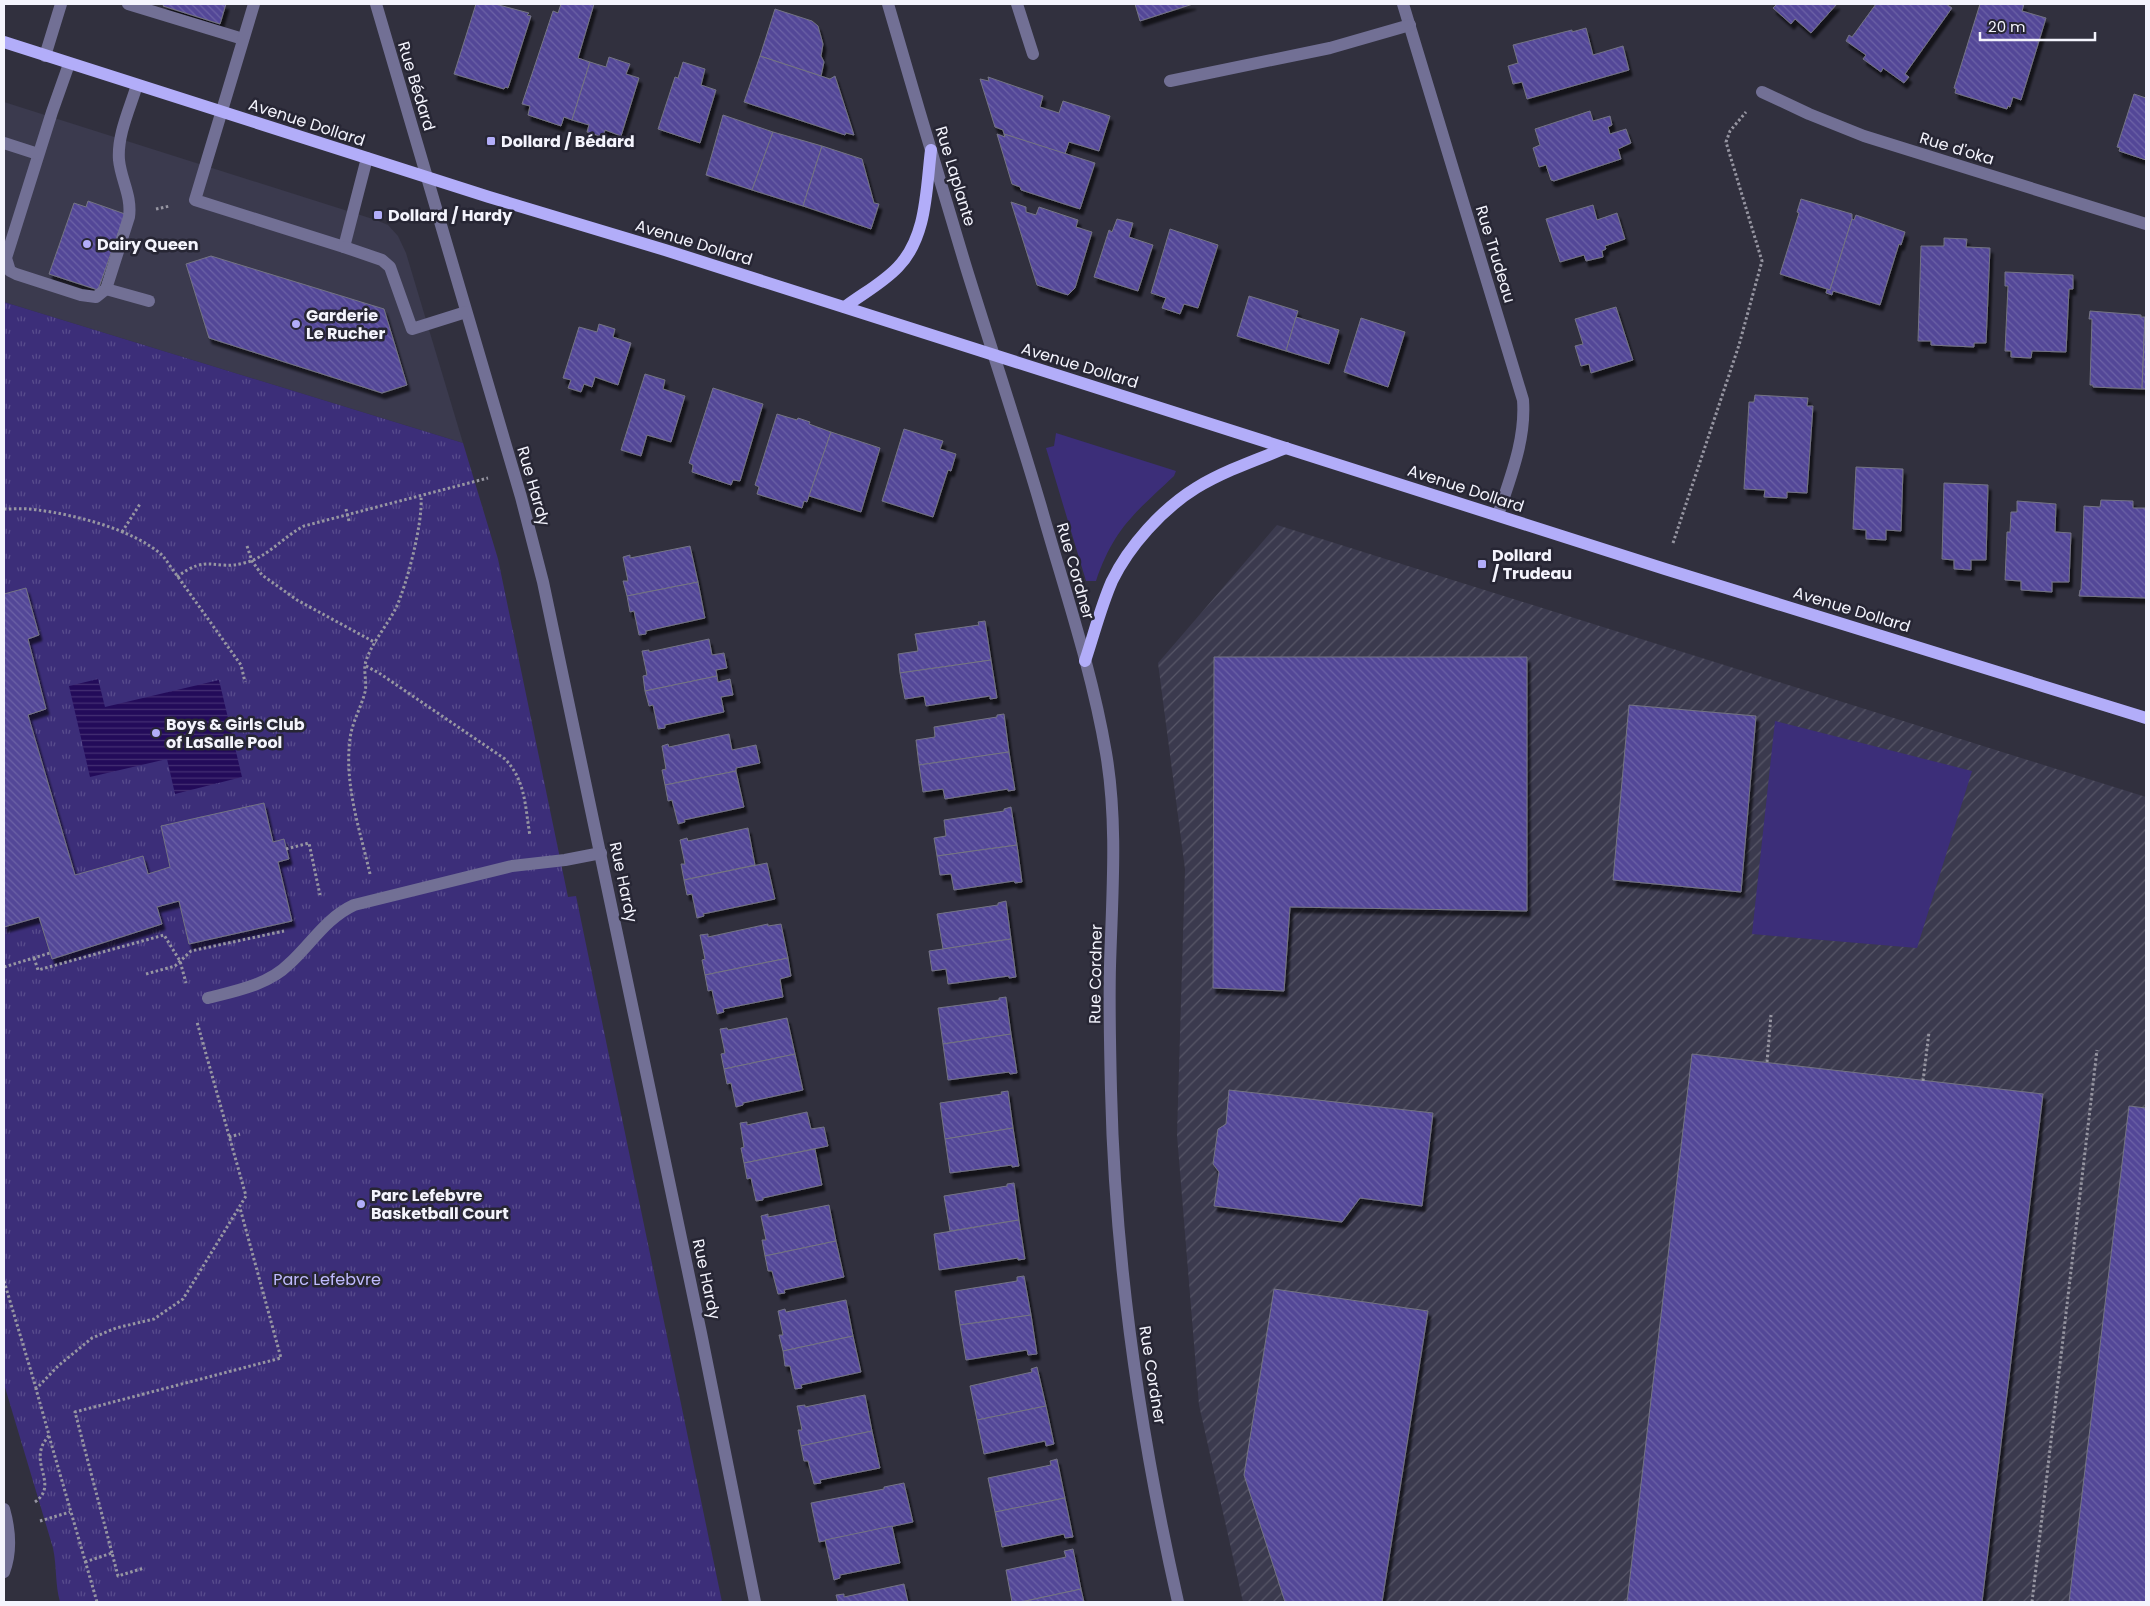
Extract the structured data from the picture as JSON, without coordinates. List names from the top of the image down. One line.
{"streets":{"main road":["Avenue Dollard"],"street":["Rue Bédard","Rue d'oka","Rue Laplante","Rue Trudeau","Rue Hardy","Rue Cordner"]},"crossings":[["Rue Bédard","Avenue Dollard"],["Rue Bédard","Rue Hardy"],["Avenue Dollard","Rue Laplante"],["Avenue Dollard","Rue Trudeau"],["Avenue Dollard","Rue Hardy"],["Avenue Dollard","Rue Cordner"],["Rue Laplante","Rue Cordner"]],"parks":["Parc Lefebvre"],"places":{"transit":["Dollard / Bédard","Dollard / Hardy","Dollard / Trudeau"],"other":["Dairy Queen","Garderie Le Rucher","Boys & Girls Club of LaSalle Pool","Parc Lefebvre Basketball Court"]},"scale_bar":"20 m"}
